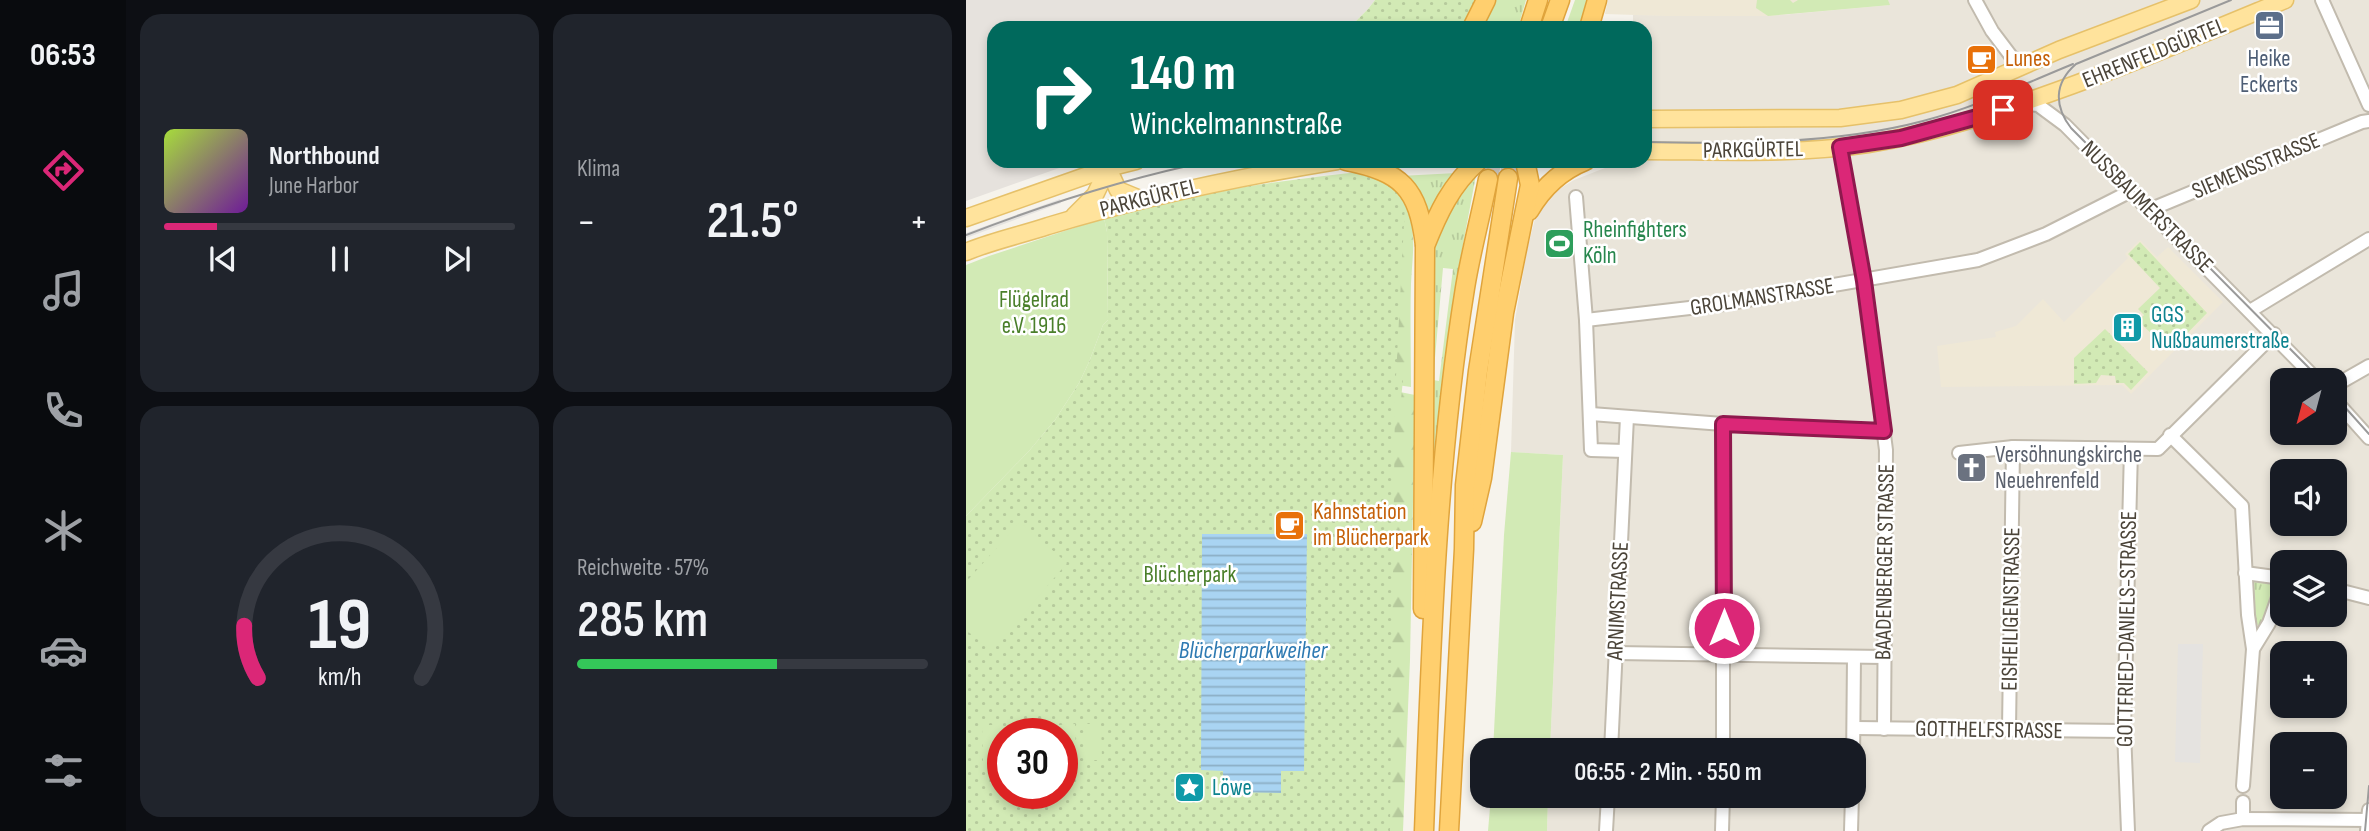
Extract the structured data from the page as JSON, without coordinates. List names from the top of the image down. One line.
{"streets":{"main road":["EHRENFELDGÜRTEL","PARKGÜRTEL"],"street":["SIEMENSSTRASSE","NUSSBAUMERSTRASSE","GROLMANSTRASSE","BAADENBERGER STRASSE","ARNIMSTRASSE","EISHEILIGENSTRASSE","GOTTFRIED-DANIELS-STRASSE","GOTTHELFSTRASSE"]},"crossings":[["EHRENFELDGÜRTEL","PARKGÜRTEL"],["EHRENFELDGÜRTEL","NUSSBAUMERSTRASSE"],["PARKGÜRTEL","NUSSBAUMERSTRASSE"],["PARKGÜRTEL","BAADENBERGER STRASSE"],["SIEMENSSTRASSE","NUSSBAUMERSTRASSE"],["NUSSBAUMERSTRASSE","GROLMANSTRASSE"],["GROLMANSTRASSE","BAADENBERGER STRASSE"],["BAADENBERGER STRASSE","GOTTHELFSTRASSE"],["EISHEILIGENSTRASSE","GOTTHELFSTRASSE"],["GOTTFRIED-DANIELS-STRASSE","GOTTHELFSTRASSE"]],"water":["Blücherparkweiher"],"parks":["Flügelrad e.V. 1916","Blücherpark"],"places":{"office":["Heike Eckerts"],"cafe":["Lunes","Kahnstation im Blücherpark"],"sports":["Rheinfighters Köln"],"building":["GGS Nußbaumerstraße"],"church":["Versöhnungskirche Neuehrenfeld"],"place":["Löwe"]},"north":"bottom left","page":{"tabs":"06:53","tile":["Klima",["Reichweite · 57%","285 km"]],"turn":["140 m","Winckelmannstraße"],"song":["Northbound","June Harbor"],"heat":["−","21.5°","+"],"map_buttons":["+","−"],"limit":"30","trip":"06:55 · 2 Min. · 550 m","gauge":["19","km/h"]}}
